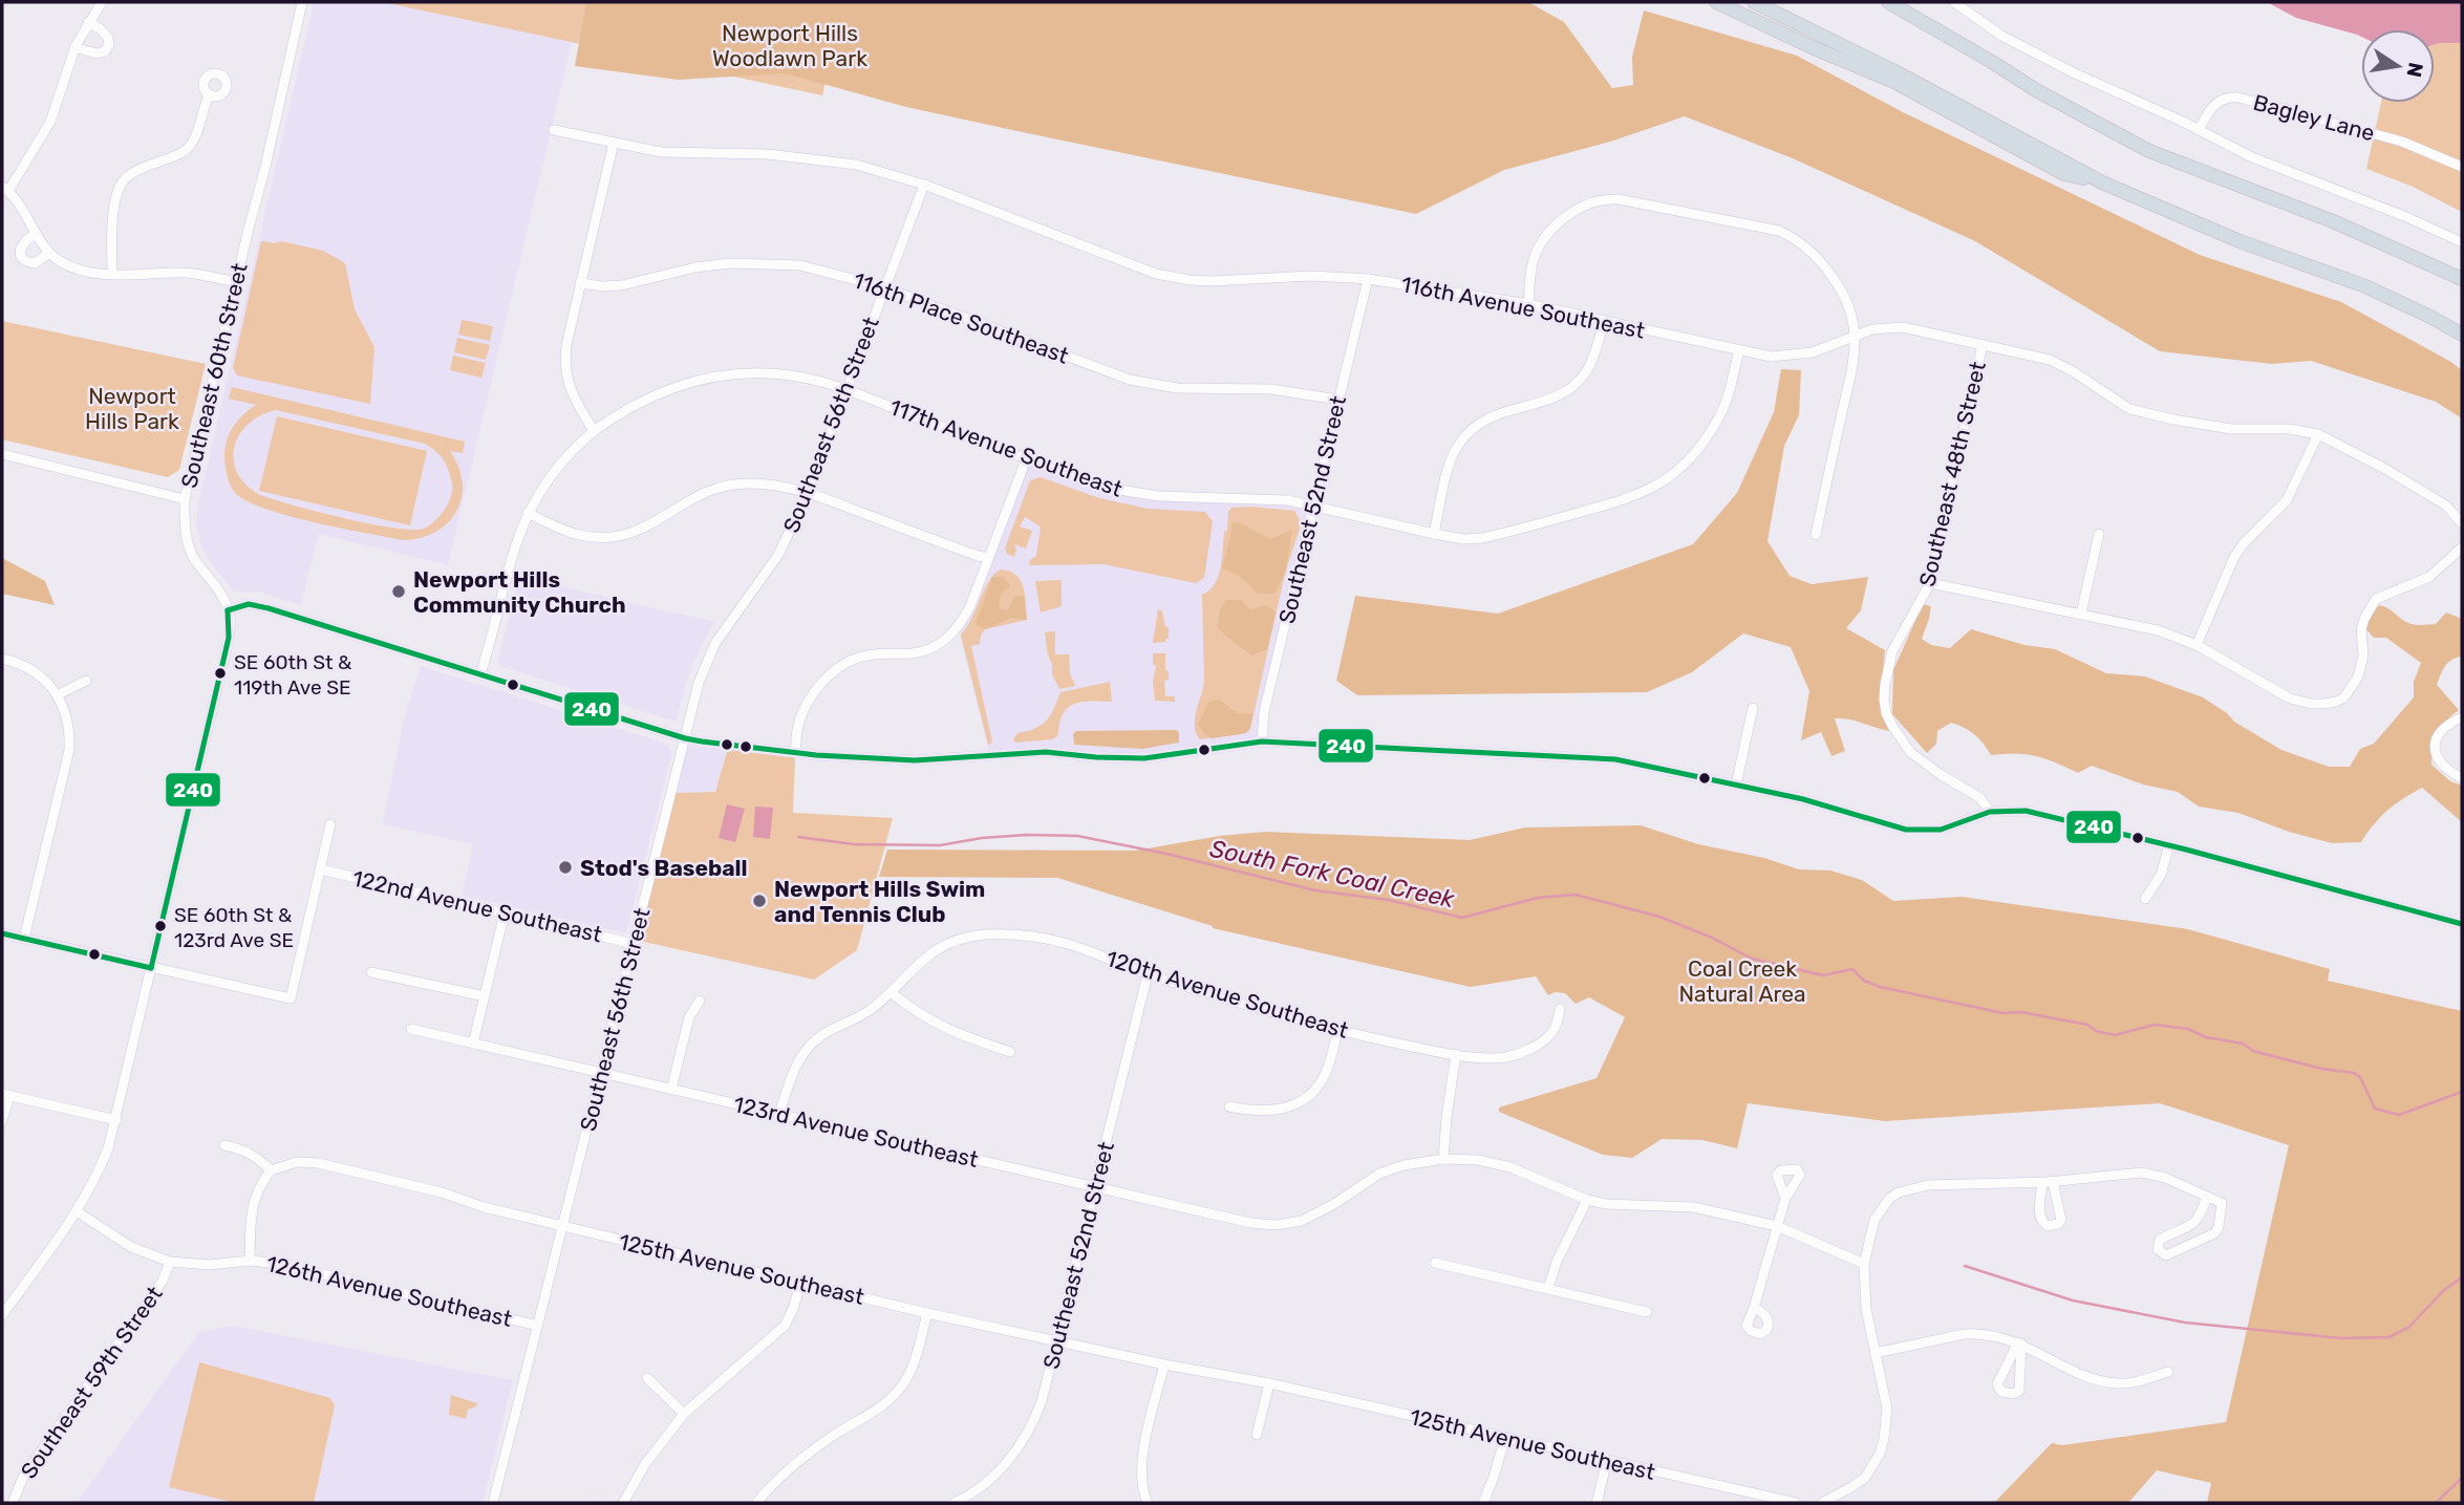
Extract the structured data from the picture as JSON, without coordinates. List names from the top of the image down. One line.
{"streets":{"street":["Bagley Lane","116th Avenue Southeast","116th Place Southeast","Southeast 60th Street","Southeast 56th Street","117th Avenue Southeast","Southeast 48th Street","Southeast 52nd Street","122nd Avenue Southeast","120th Avenue Southeast","123rd Avenue Southeast","125th Avenue Southeast","126th Avenue Southeast","Southeast 59th Street"]},"crossings":[["116th Avenue Southeast","Southeast 56th Street"],["116th Avenue Southeast","117th Avenue Southeast"],["116th Avenue Southeast","Southeast 48th Street"],["116th Avenue Southeast","Southeast 52nd Street"],["116th Place Southeast","Southeast 56th Street"],["116th Place Southeast","Southeast 52nd Street"],["Southeast 60th Street","126th Avenue Southeast"],["Southeast 56th Street","117th Avenue Southeast"],["Southeast 56th Street","122nd Avenue Southeast"],["Southeast 56th Street","123rd Avenue Southeast"],["Southeast 56th Street","125th Avenue Southeast"],["Southeast 56th Street","126th Avenue Southeast"],["117th Avenue Southeast","Southeast 52nd Street"],["Southeast 52nd Street","120th Avenue Southeast"],["Southeast 52nd Street","123rd Avenue Southeast"],["Southeast 52nd Street","125th Avenue Southeast"],["120th Avenue Southeast","123rd Avenue Southeast"],["126th Avenue Southeast","Southeast 59th Street"]],"water":["South Fork Coal Creek"],"parks":["Newport Hills Woodlawn Park","Newport Hills Park","Coal Creek Natural Area"],"places":["Newport Hills Community Church","SE 60th St & 119th Ave SE","Stod's Baseball","Newport Hills Swim and Tennis Club","SE 60th St & 123rd Ave SE"],"lines":["transit line 240"],"north":"right"}
